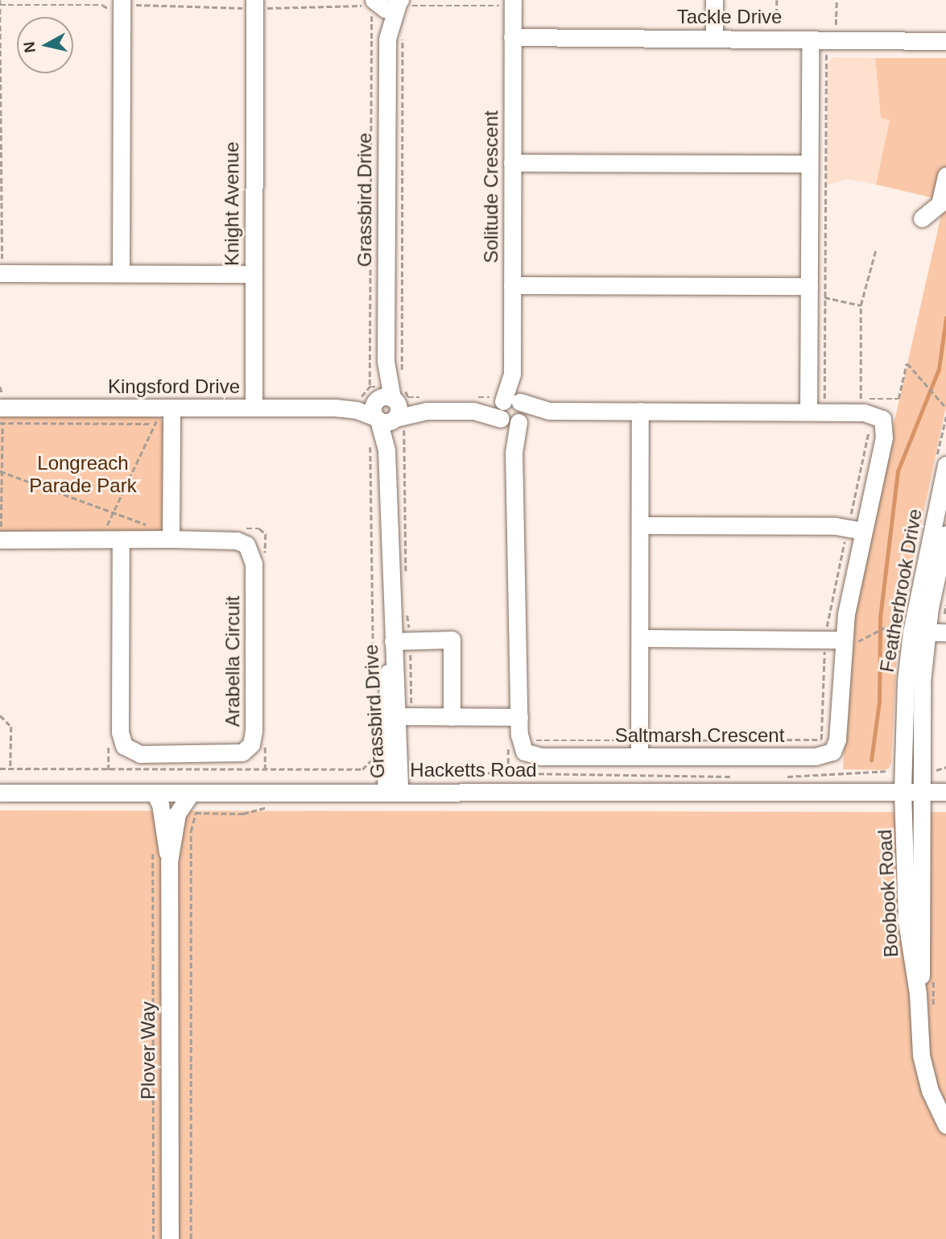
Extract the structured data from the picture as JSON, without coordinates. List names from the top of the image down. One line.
{"streets":{"street":["Tackle Drive","Solitude Crescent","Grassbird Drive","Knight Avenue","Kingsford Drive","Featherbrook Drive","Arabella Circuit","Saltmarsh Crescent","Hacketts Road","Boobook Road","Plover Way"]},"crossings":[["Tackle Drive","Solitude Crescent"],["Solitude Crescent","Saltmarsh Crescent"],["Grassbird Drive","Kingsford Drive"],["Grassbird Drive","Hacketts Road"],["Knight Avenue","Kingsford Drive"],["Featherbrook Drive","Hacketts Road"],["Featherbrook Drive","Boobook Road"],["Hacketts Road","Boobook Road"],["Hacketts Road","Plover Way"]],"parks":["Longreach Parade Park"],"north":"left"}
